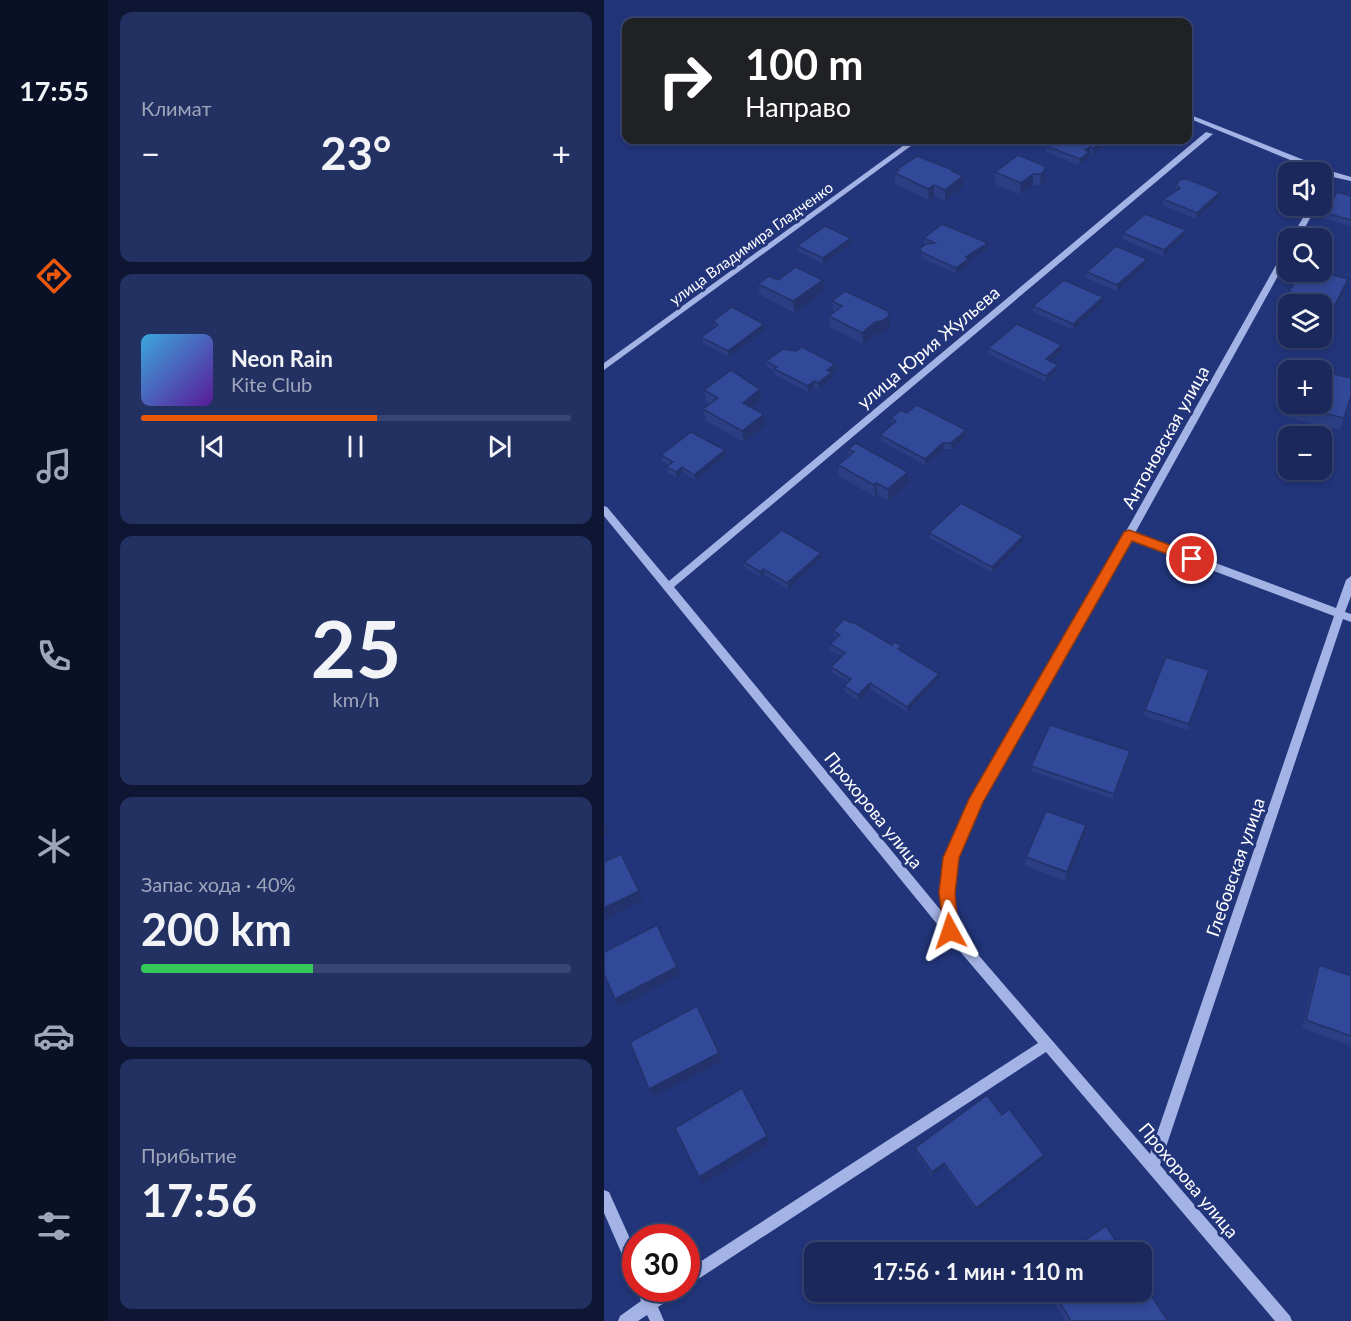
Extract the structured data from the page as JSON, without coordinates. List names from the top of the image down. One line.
{"streets":{"street":["улица Владимира Гладченко","улица Юрия Жульева","Антоновская улица","Прохорова улица","Глебовская улица"]},"crossings":[["улица Юрия Жульева","Прохорова улица"],["Антоновская улица","Прохорова улица"],["Прохорова улица","Глебовская улица"]],"page":{"tabs":"17:55","tile":["Климат",["25","km/h"],["Запас хода · 40%","200 km"],["Прибытие","17:56"]],"turn":["100 m","Направо"],"heat":["−","23°","+"],"map_buttons":["+","−"],"song":["Neon Rain","Kite Club"],"limit":"30","trip":"17:56 · 1 мин · 110 m"}}
